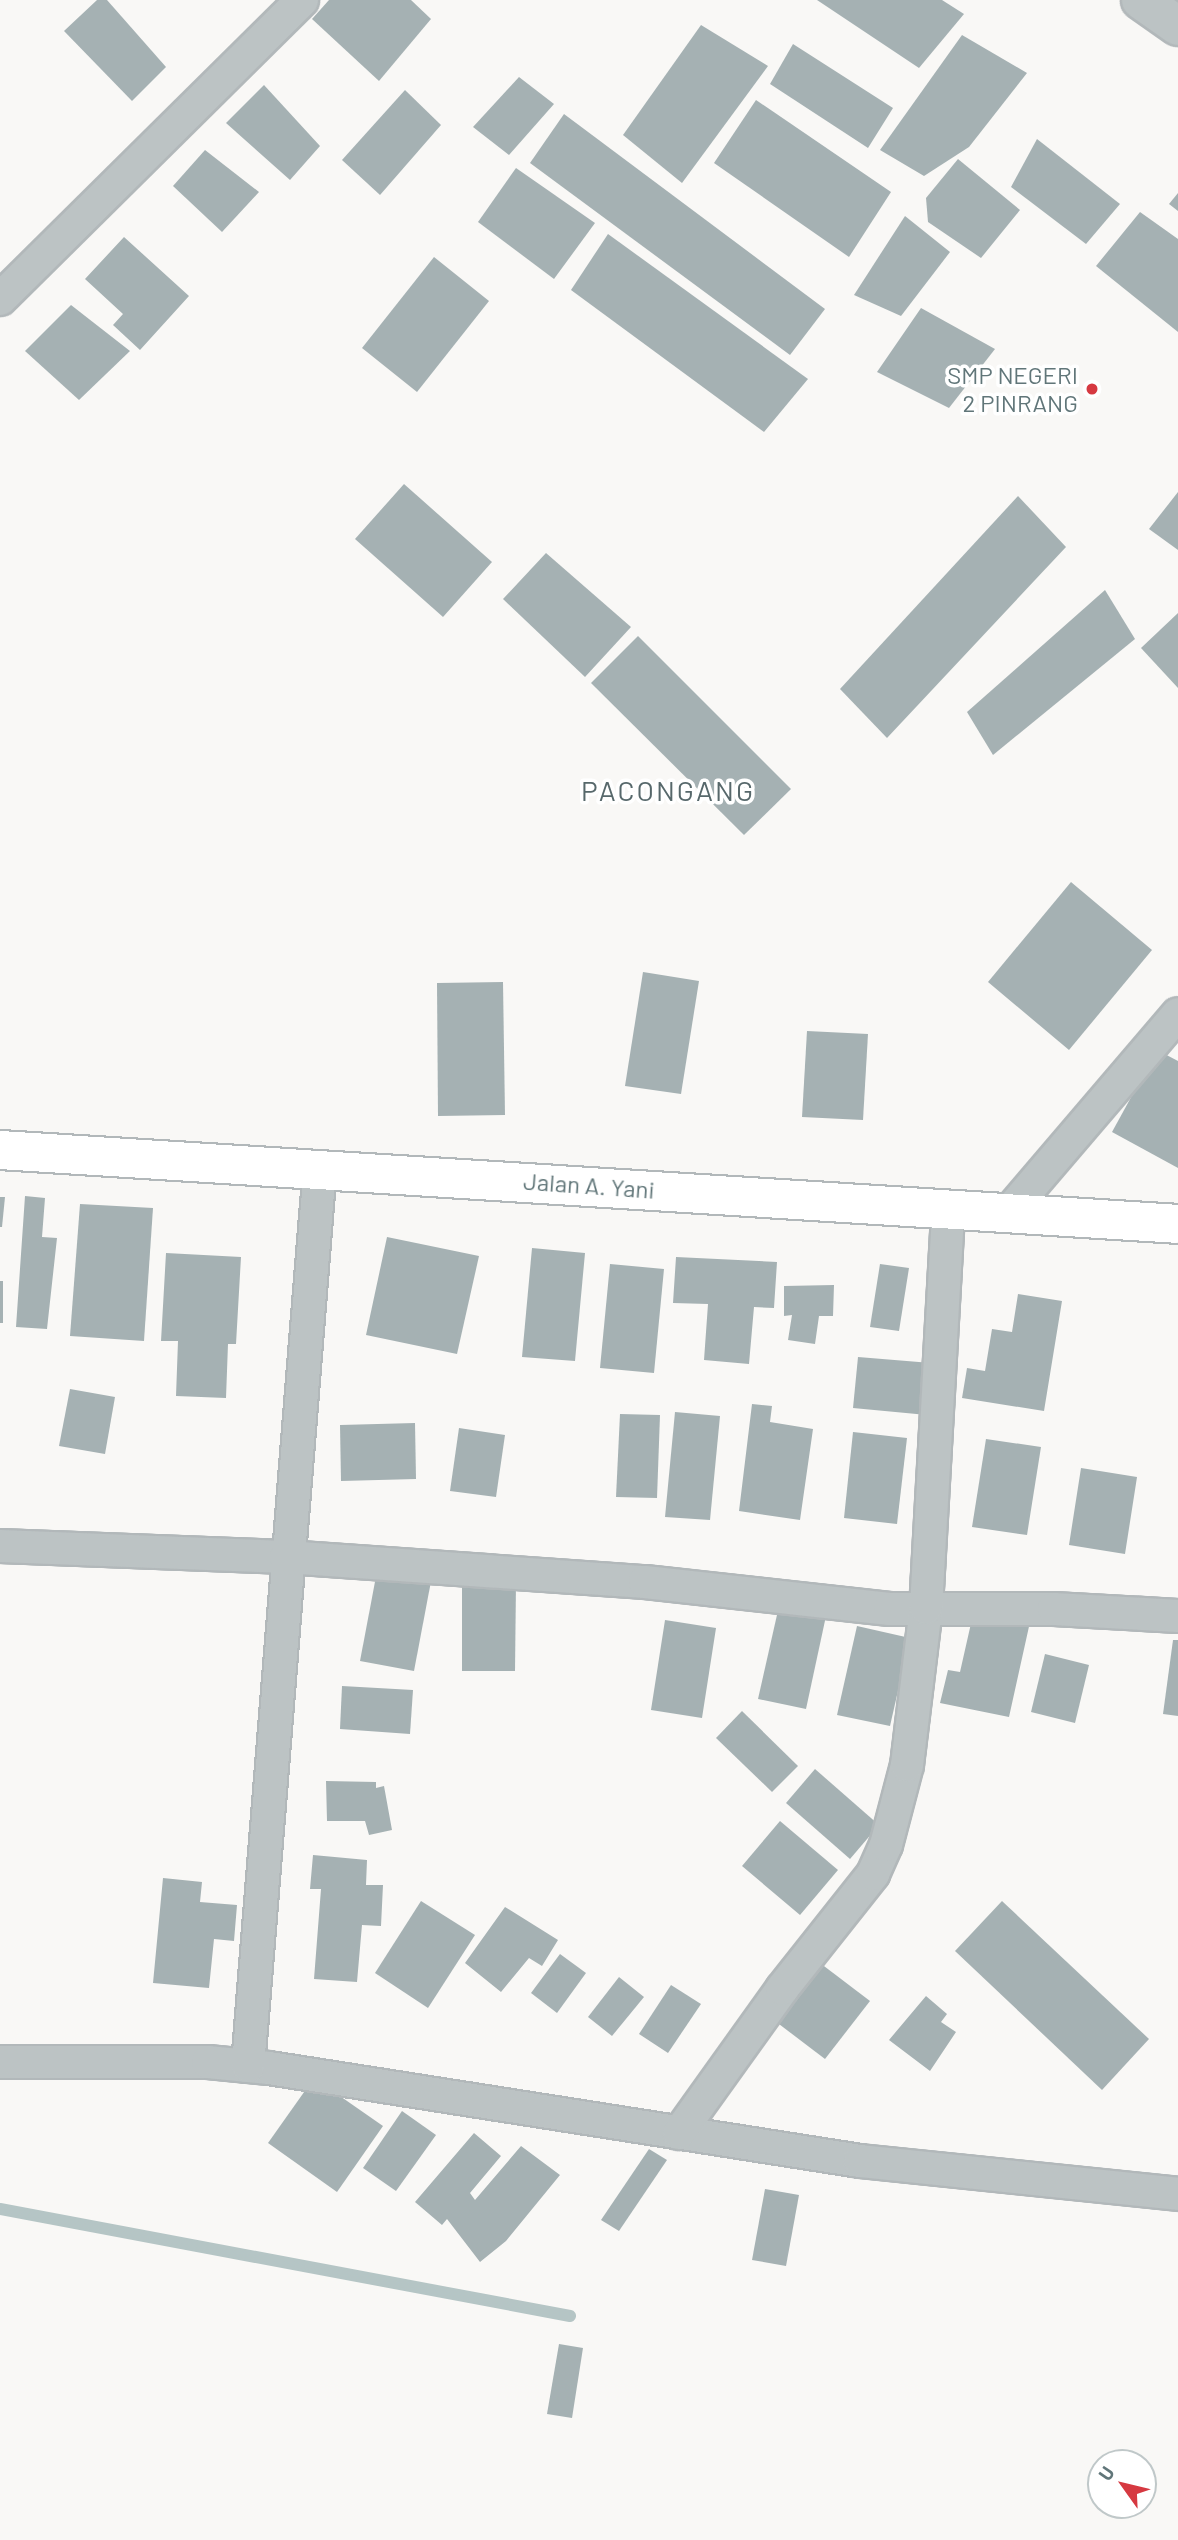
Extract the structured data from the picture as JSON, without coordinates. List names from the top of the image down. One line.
{"streets":{"highway":["Jalan A. Yani"]},"districts":["PACONGANG"],"places":["SMP NEGERI 2 PINRANG"],"north":"top left"}
